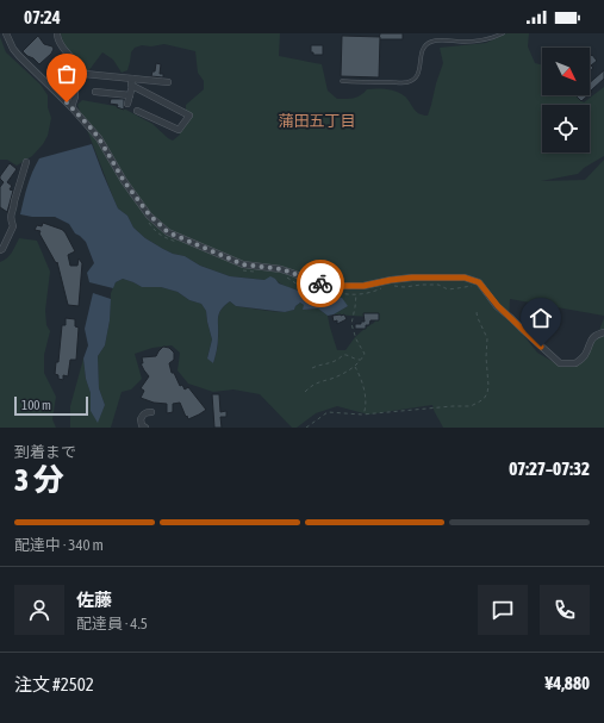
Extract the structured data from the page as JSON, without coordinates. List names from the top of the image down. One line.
{"districts":["蒲田五丁目"],"scale_bar":"100 m","north":"bottom right","page":{"status":"07:24","scale":"100 m","heading":["3 分","到着まで","07:27–07:32"],"panel":["佐藤","配達員 · 4.5","注文 #2502","¥4,880"],"bar":"配達中 · 340 m"}}
